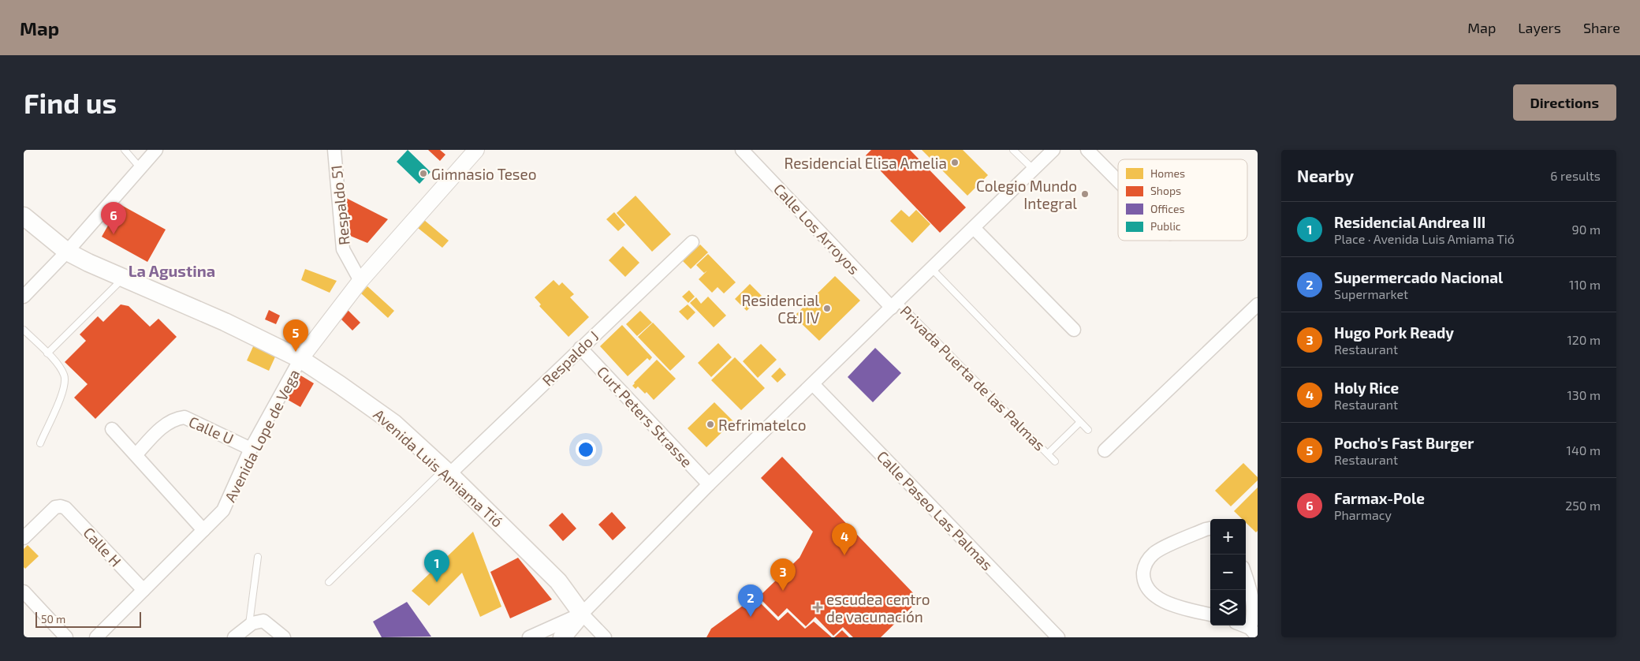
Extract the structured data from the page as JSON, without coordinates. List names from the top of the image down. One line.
{"streets":{"main road":["Avenida Luis Amiama Tió"],"street":["Respaldo 51","Calle Los Arroyos","Respaldo J","Curt Peters Strasse","Calle U","Avenida Lope de Vega","Calle Paseo Las Palmas","Calle H"],"lane":["Privada Puerta de las Palmas"]},"crossings":[["Respaldo 51","Avenida Lope de Vega"],["Calle Los Arroyos","Privada Puerta de las Palmas"],["Respaldo J","Curt Peters Strasse"],["Respaldo J","Avenida Luis Amiama Tió"],["Calle U","Avenida Lope de Vega"],["Avenida Lope de Vega","Avenida Luis Amiama Tió"],["Avenida Lope de Vega","Calle H"]],"districts":["La Agustina"],"places":{"other":["Residencial Elisa Amelia","Gimnasio Teseo","Colegio Mundo Integral","Residencial C&J IV","Refrimatelco"],"health":["escudea centro de vacunación"]},"legend":["Homes","Shops","Offices","Public"],"scale_bar":"50 m","page":{"header":"Map","nav":["Map","Layers","Share"],"buttons":"Directions","title":"Find us","heading":["Nearby","6 results"],"list":[{"mark":"1","name":"Residencial Andrea III","note":"Place · Avenida Luis Amiama Tió","value":"90 m"},{"mark":"2","name":"Supermercado Nacional","note":"Supermarket","value":"110 m"},{"mark":"3","name":"Hugo Pork Ready","note":"Restaurant","value":"120 m"},{"mark":"4","name":"Holy Rice","note":"Restaurant","value":"130 m"},{"mark":"5","name":"Pocho's Fast Burger","note":"Restaurant","value":"140 m"},{"mark":"6","name":"Farmax-Pole","note":"Pharmacy","value":"250 m"}],"pins":["6","5","4","1","3","2"],"map_buttons":["+","−"],"scale":"50 m"}}
